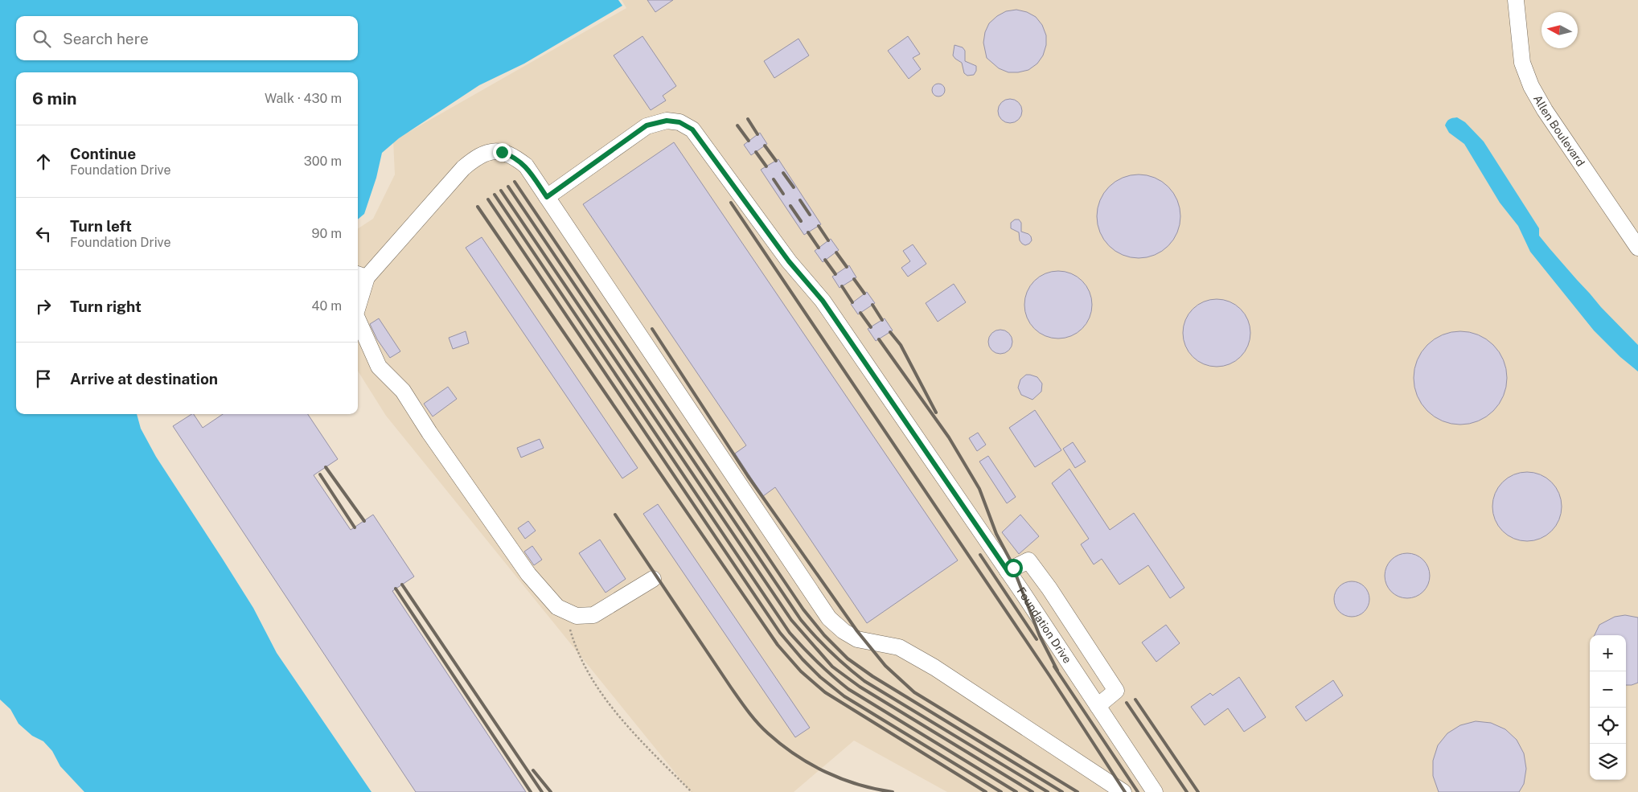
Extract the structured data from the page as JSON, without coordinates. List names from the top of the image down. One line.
{"streets":{"street":["Allen Boulevard","Foundation Drive"]},"north":"left","page":{"search":"Search here","heading":["6 min","Walk · 430 m"],"list":[["Continue","Foundation Drive","300 m"],["Turn left","Foundation Drive","90 m"],["Turn right","40 m"],"Arrive at destination"],"map_buttons":["+","−"]}}
